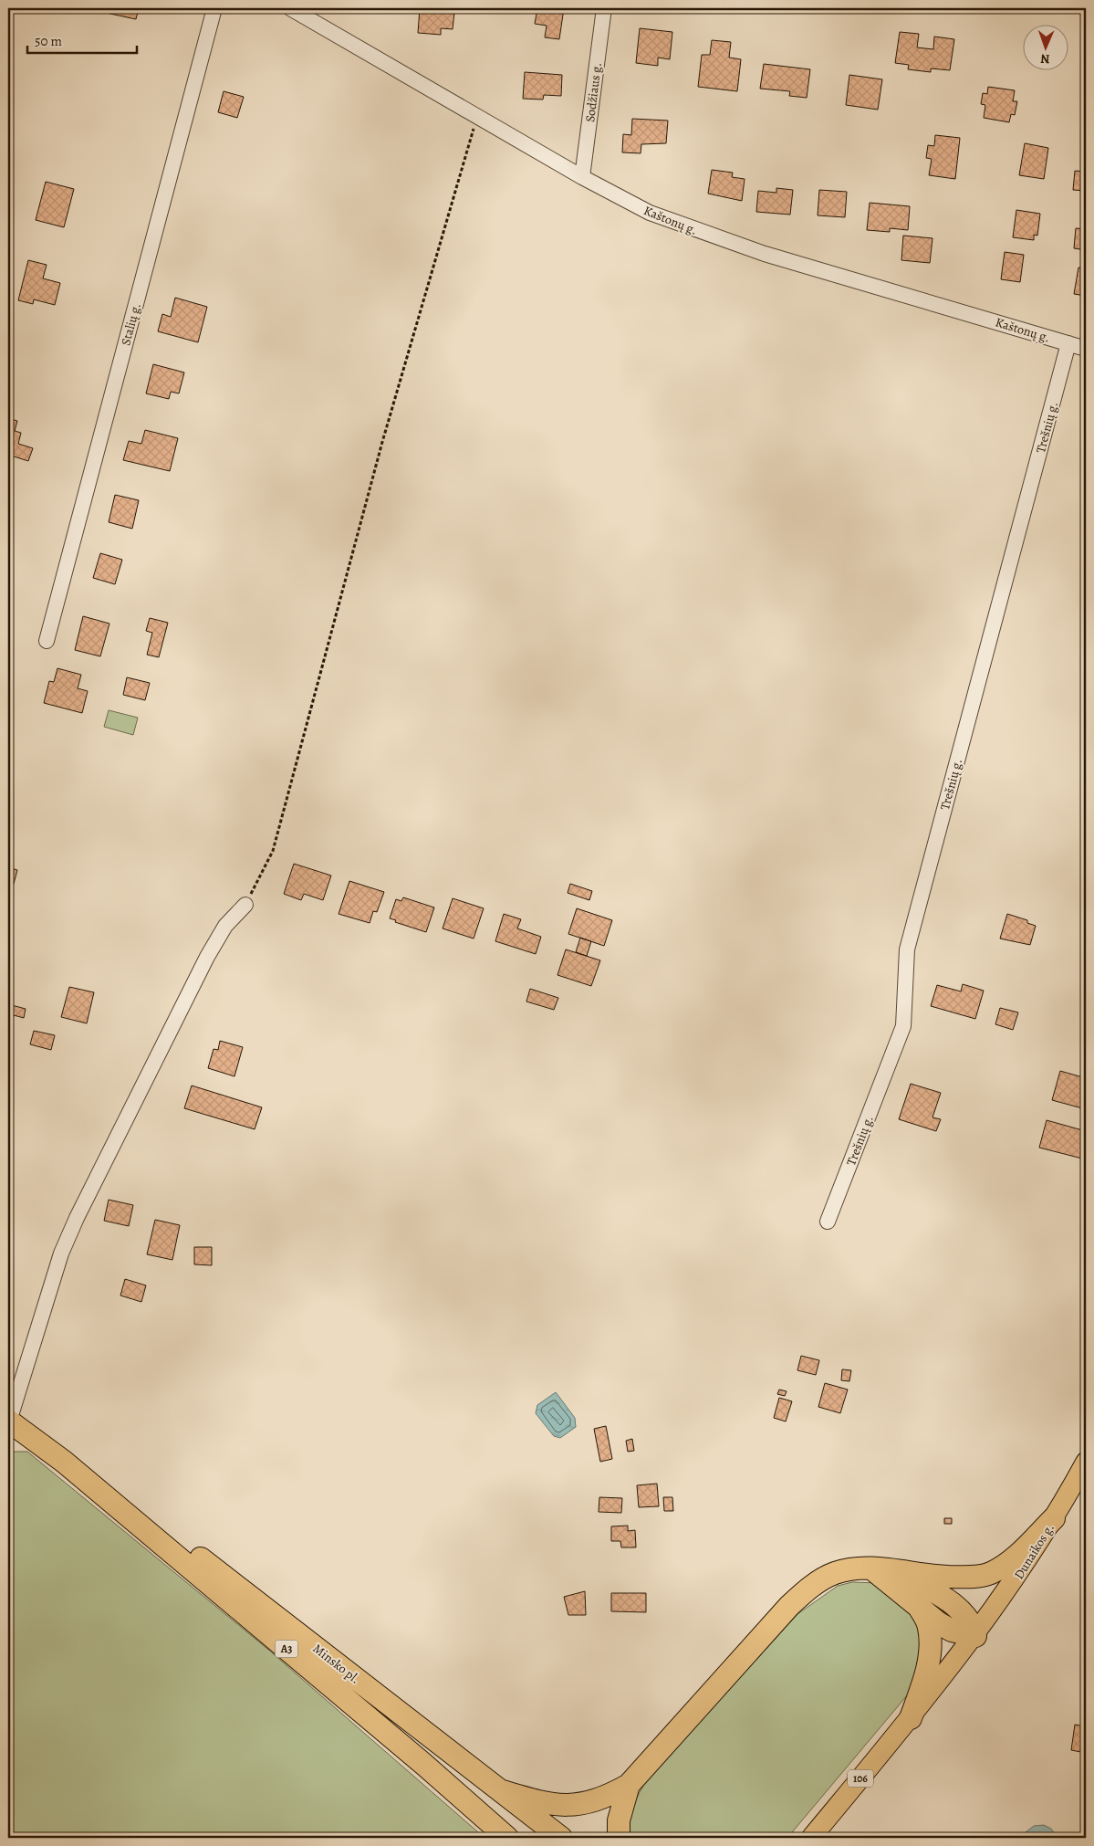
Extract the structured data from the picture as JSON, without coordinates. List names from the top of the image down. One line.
{"streets":{"highway":["A3","Minsko pl."],"main road":["Dunaikos g.","106"],"street":["Sodžiaus g.","Kaštonų g.","Stalių g.","Trešnių g."]},"crossings":[["Sodžiaus g.","Kaštonų g."],["Kaštonų g.","Trešnių g."],["Dunaikos g.","106"]],"scale_bar":"50 m","north":"bottom"}
